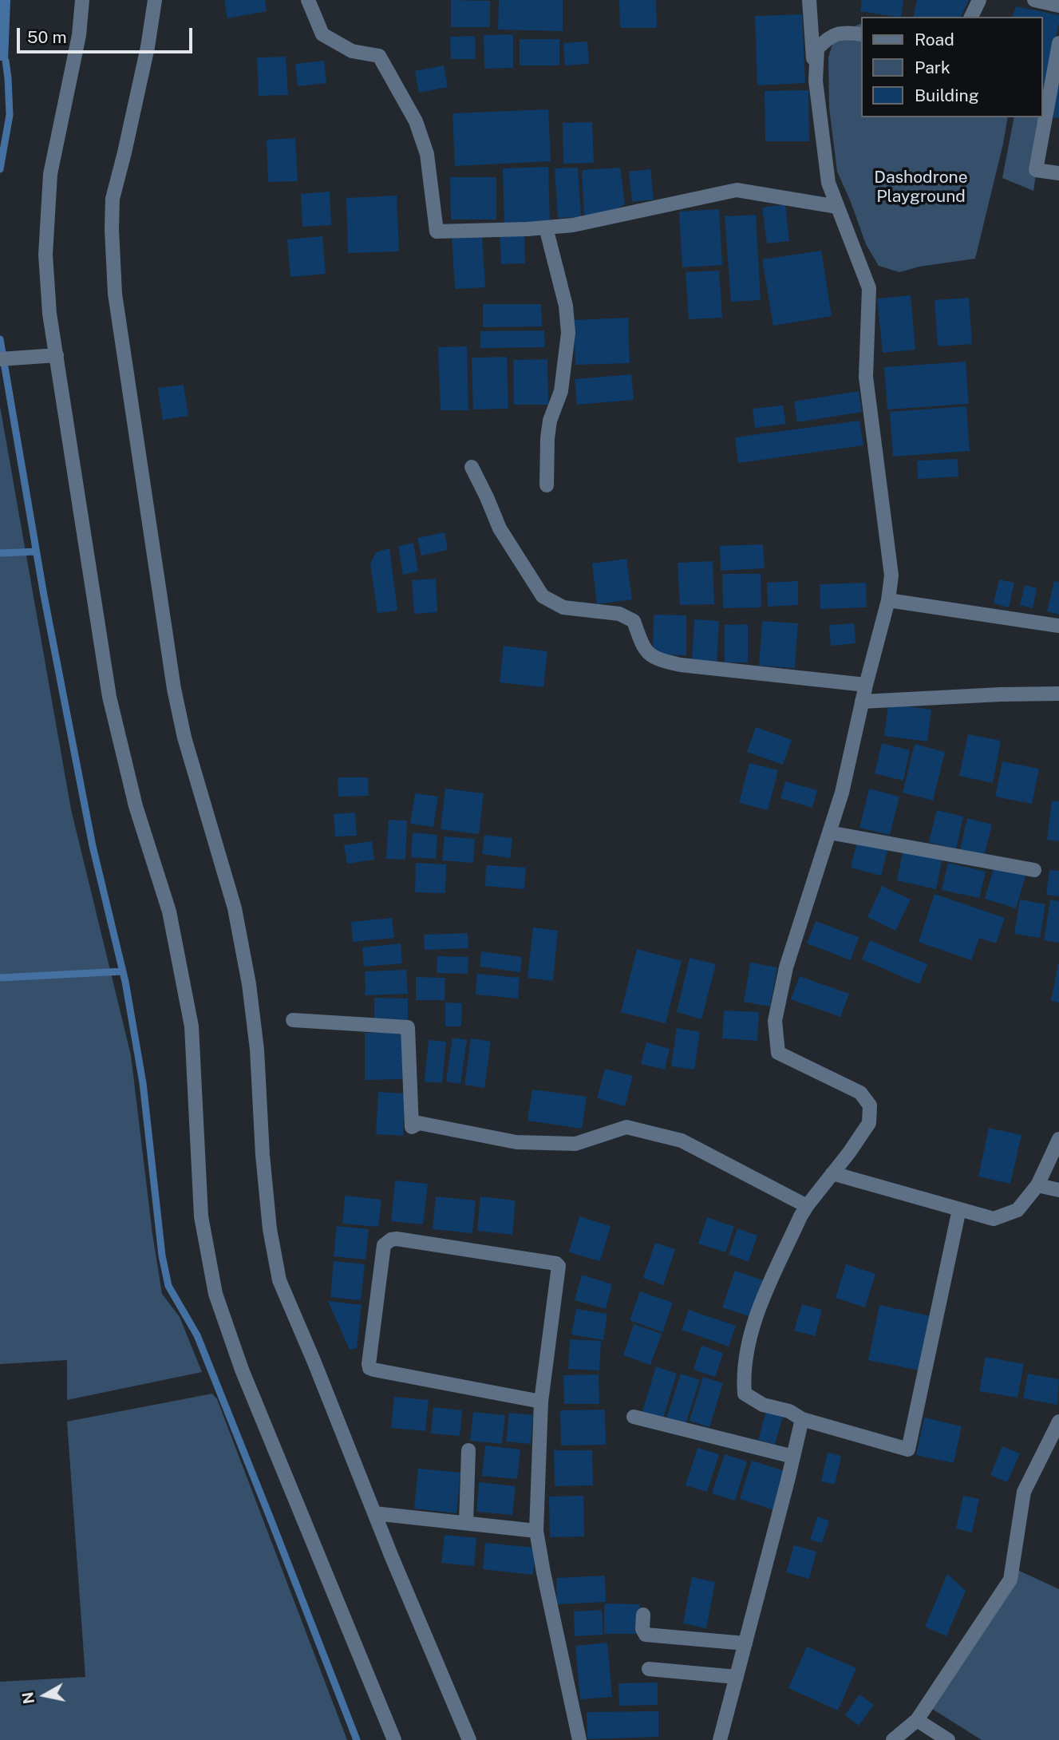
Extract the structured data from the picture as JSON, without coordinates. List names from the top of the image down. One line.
{"parks":["Dashodrone Playground"],"legend":["Road","Park","Building"],"scale_bar":"50 m","north":"left"}
